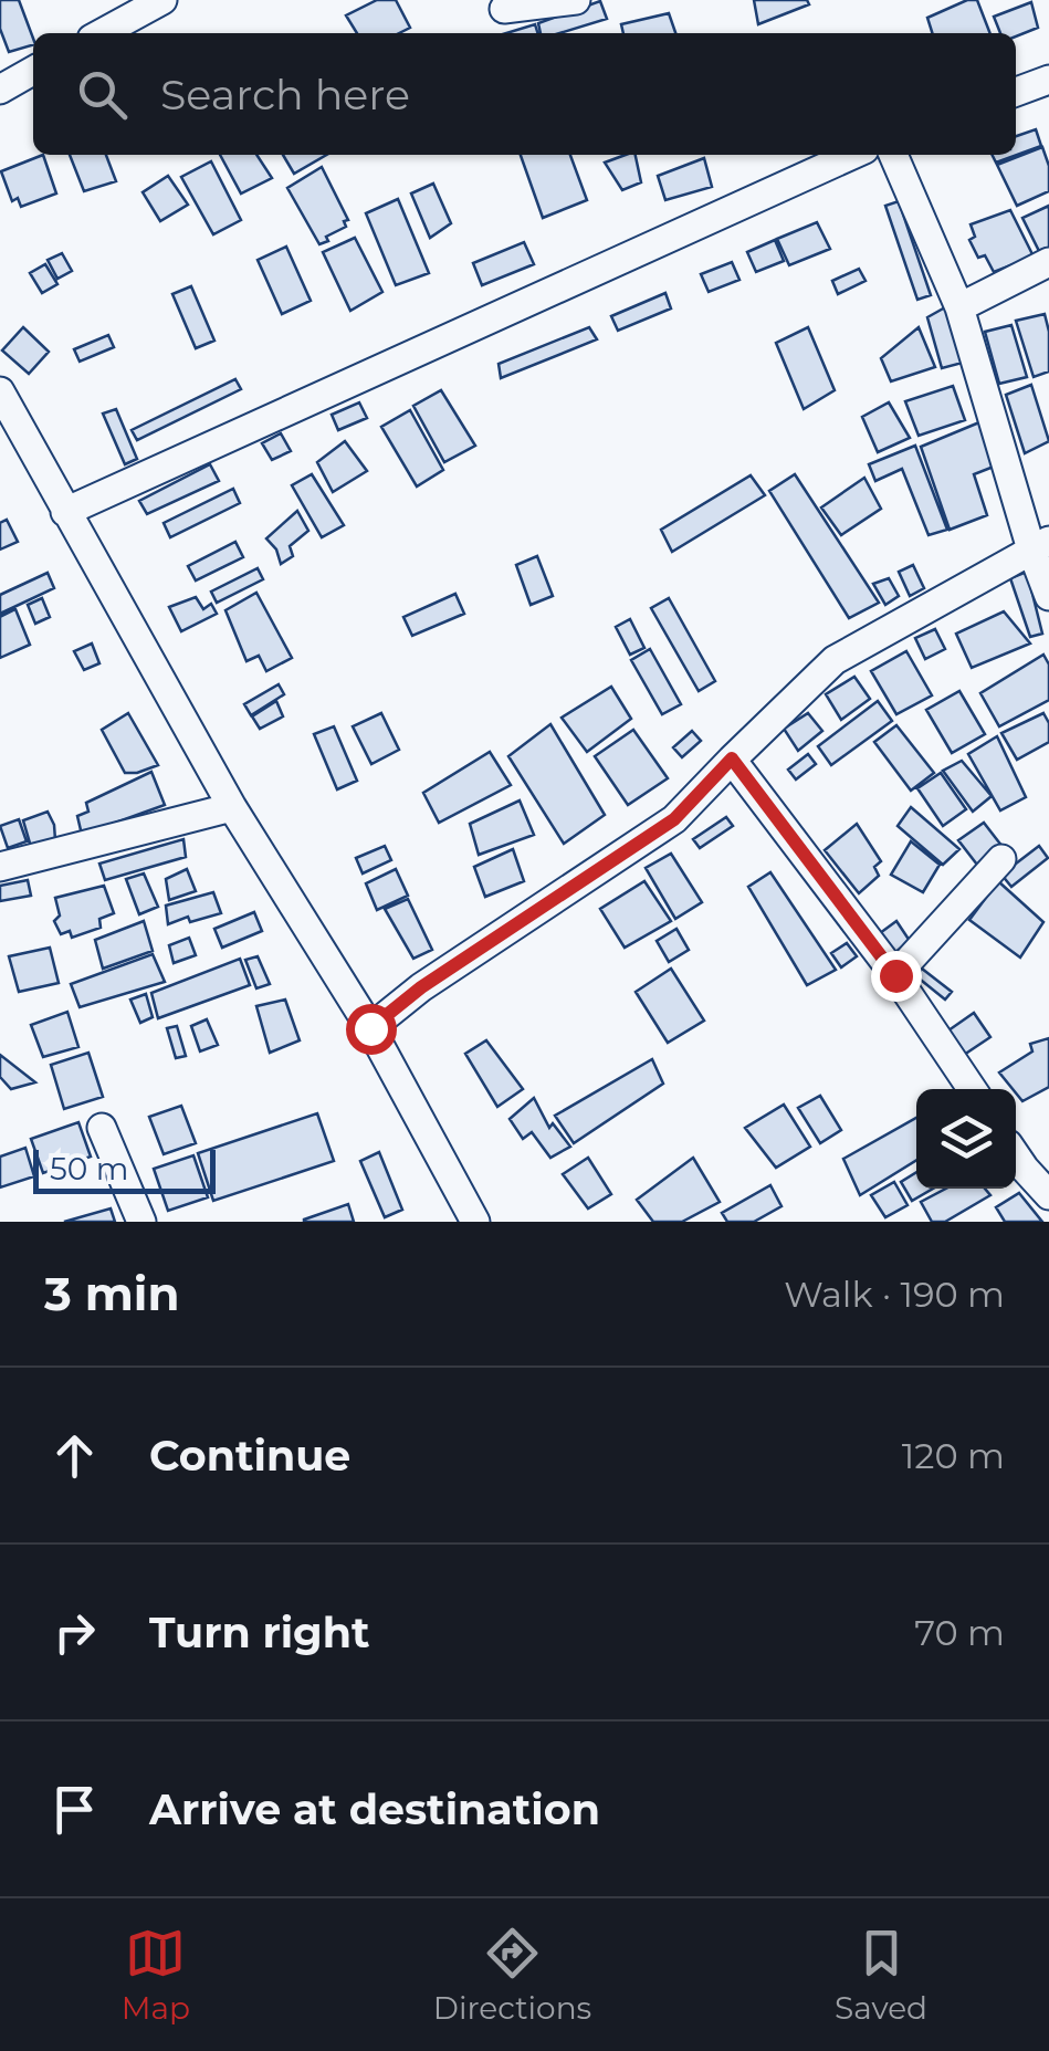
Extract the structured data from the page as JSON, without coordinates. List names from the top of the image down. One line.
{"scale_bar":"50 m","page":{"search":"Search here","scale":"50 m","heading":["3 min","Walk · 190 m"],"list":[["Continue","120 m"],["Turn right","70 m"],"Arrive at destination"],"nav":["Map","Directions","Saved"]}}
